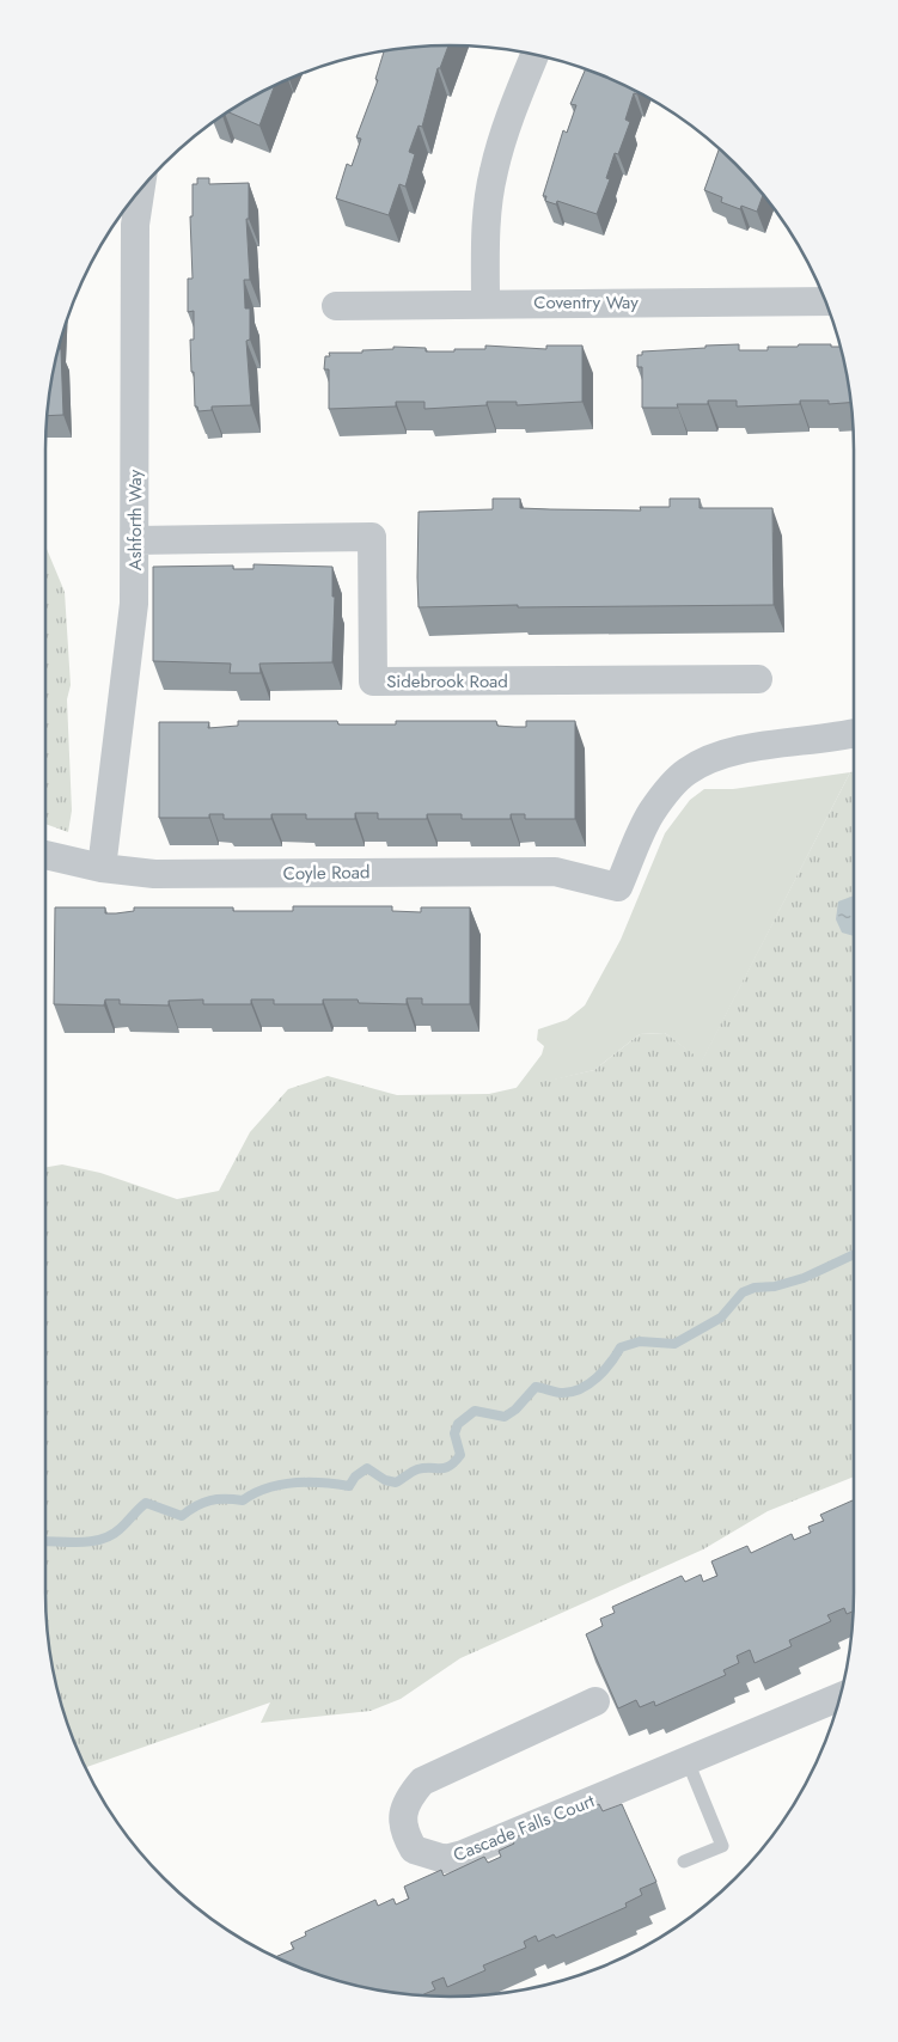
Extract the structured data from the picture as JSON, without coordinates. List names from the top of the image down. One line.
{"streets":{"street":["Coventry Way","Ashforth Way","Sidebrook Road","Coyle Road","Cascade Falls Court"]},"crossings":[["Ashforth Way","Sidebrook Road"],["Ashforth Way","Coyle Road"]]}
